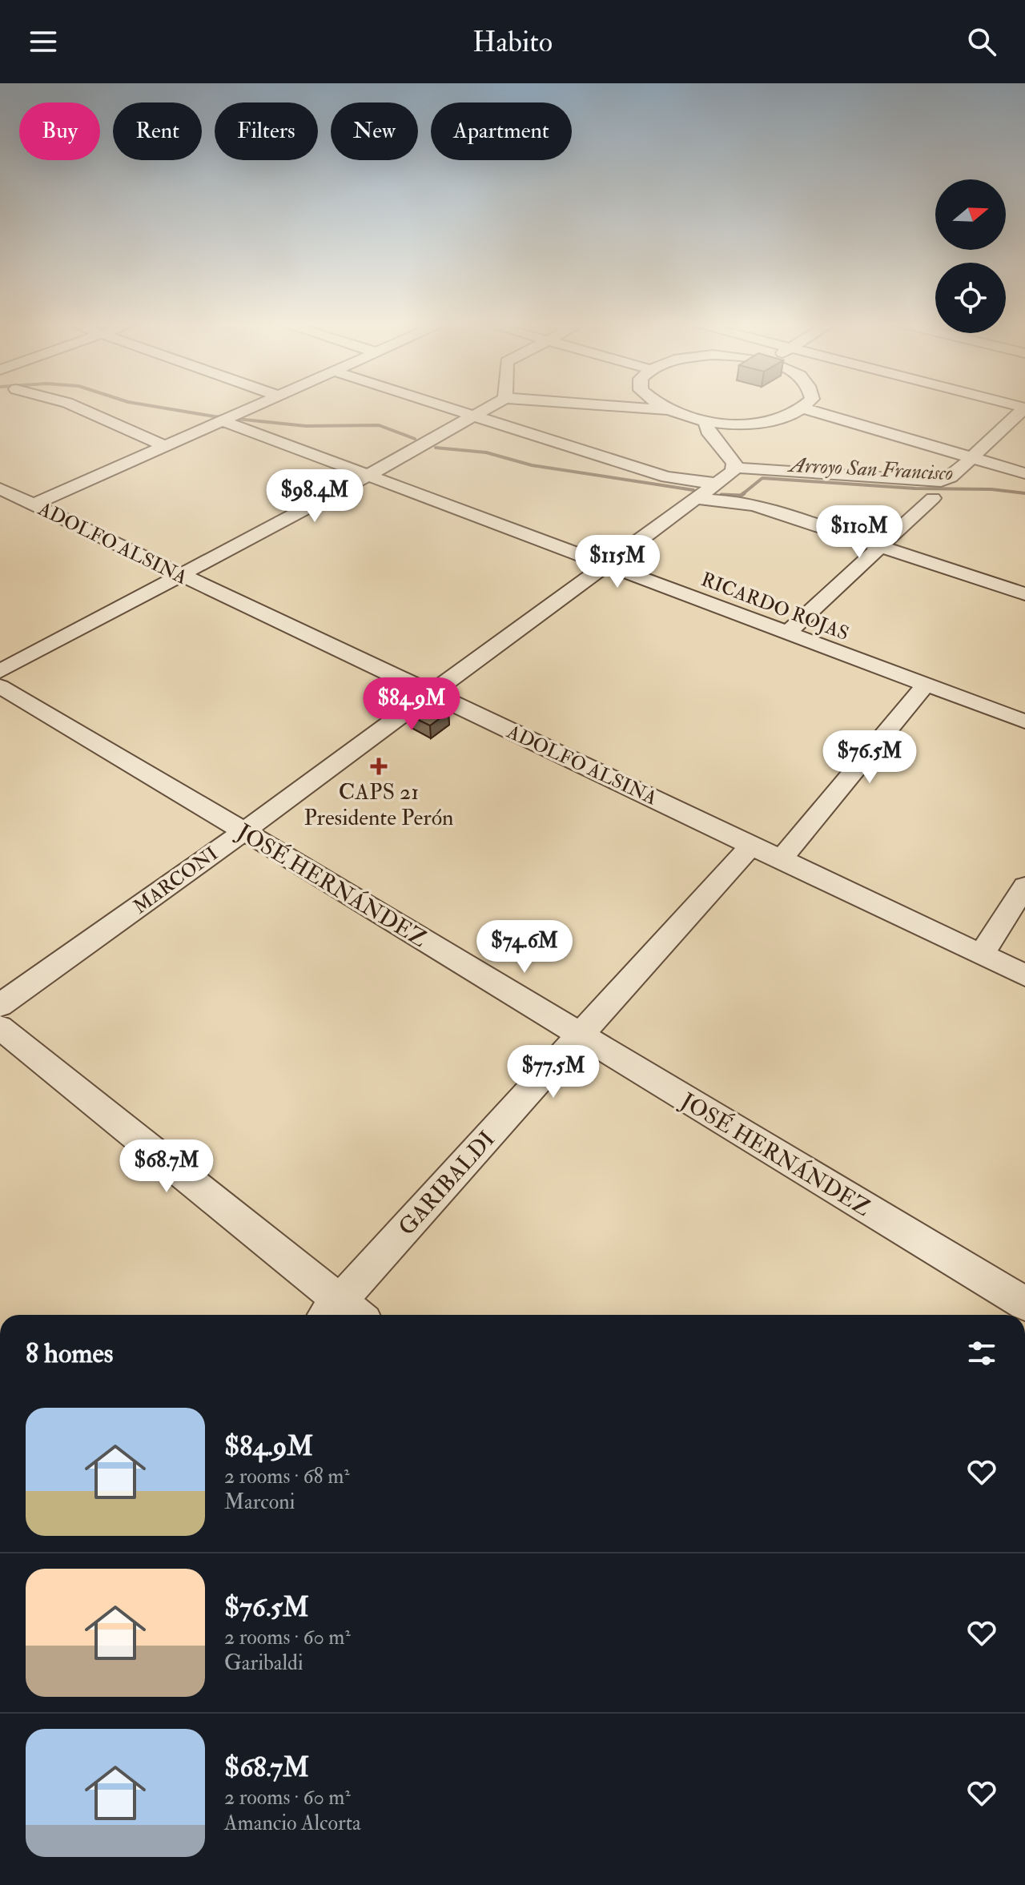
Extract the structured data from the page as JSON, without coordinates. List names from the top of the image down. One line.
{"streets":{"street":["ADOLFO ALSINA","RICARDO ROJAS","MARCONI","JOSÉ HERNÁNDEZ","GARIBALDI"]},"crossings":[["ADOLFO ALSINA","MARCONI"],["ADOLFO ALSINA","GARIBALDI"],["RICARDO ROJAS","MARCONI"],["MARCONI","JOSÉ HERNÁNDEZ"],["JOSÉ HERNÁNDEZ","GARIBALDI"]],"water":["Arroyo San Francisco"],"places":{"health":["CAPS 21 Presidente Perón"]},"north":"right","page":{"header":"Habito","chip":["Buy","Rent","Filters","New","Apartment"],"price":["$98.4M","$110M","$115M","$84.9M","$76.5M","$74.6M","$77.5M","$68.7M"],"heading":"8 homes","list":[{"name":"$84.9M","note":"2 rooms · 68 m² · Marconi"},{"name":"$76.5M","note":"2 rooms · 60 m² · Garibaldi"},{"name":"$68.7M","note":"2 rooms · 60 m² · Amancio Alcorta"}]}}
